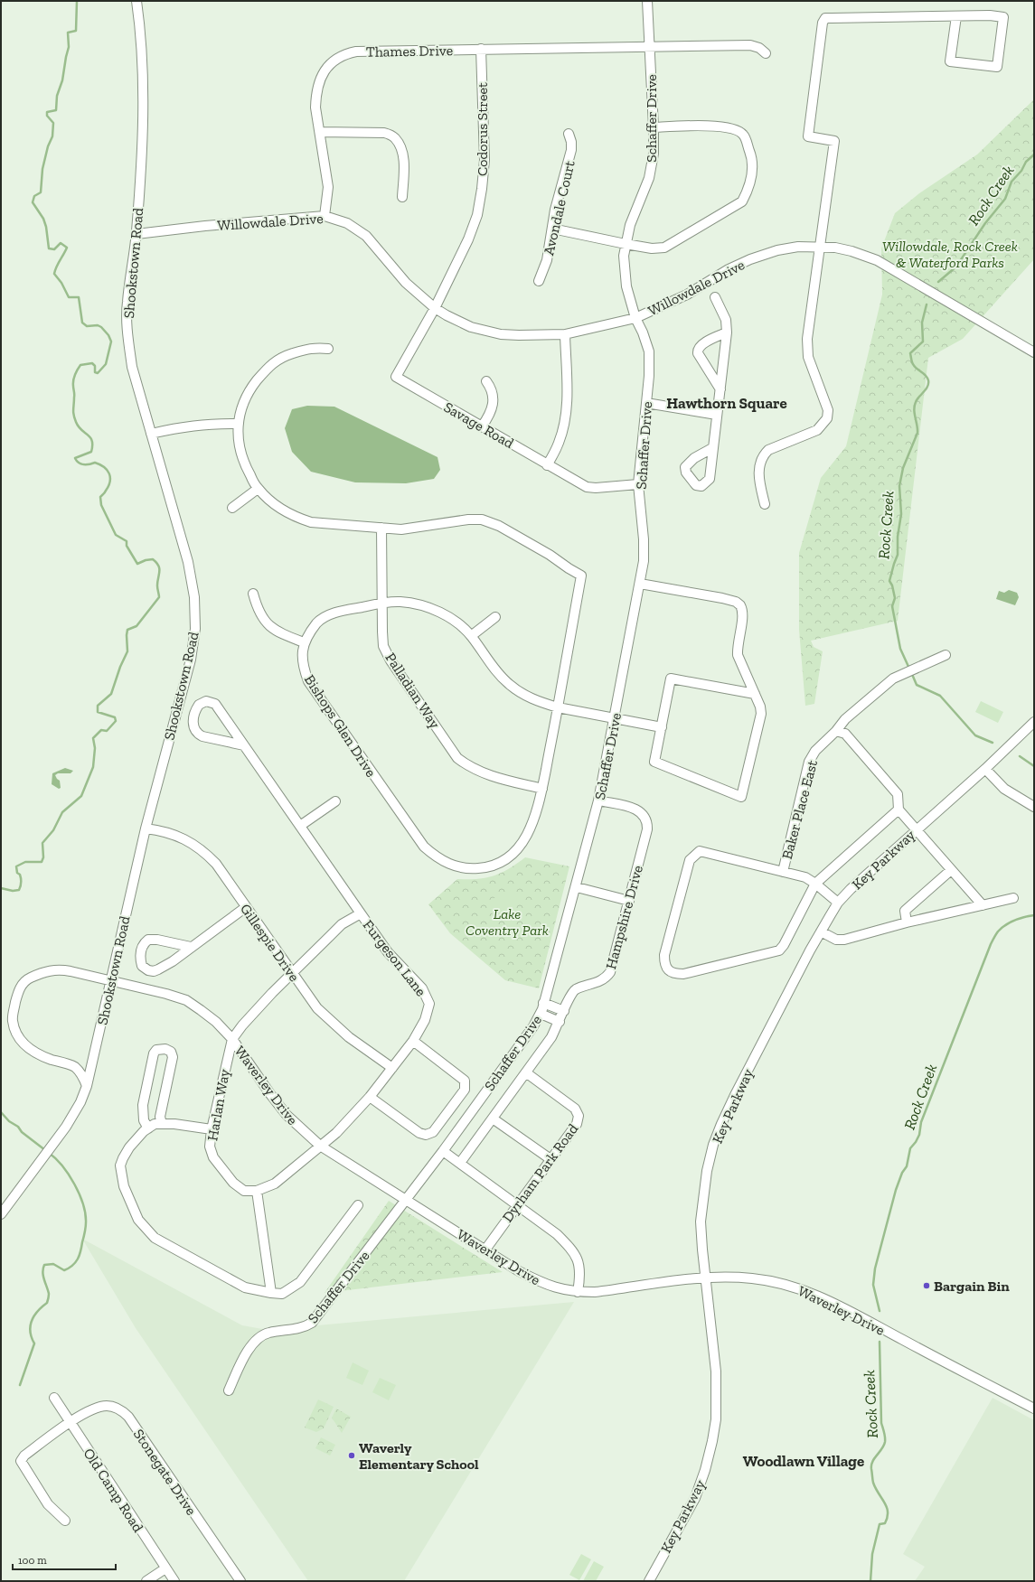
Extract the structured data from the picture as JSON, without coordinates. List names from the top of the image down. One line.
{"streets":{"street":["Thames Drive","Schaffer Drive","Codorus Street","Avondale Court","Willowdale Drive","Shookstown Road","Savage Road","Palladian Way","Bishops Glen Drive","Baker Place East","Key Parkway","Hampshire Drive","Gillespie Drive","Furgeson Lane","Waverley Drive","Harlan Way","Dyrham Park Road","Stonegate Drive","Old Camp Road"]},"crossings":[["Thames Drive","Schaffer Drive"],["Thames Drive","Codorus Street"],["Thames Drive","Willowdale Drive"],["Schaffer Drive","Willowdale Drive"],["Schaffer Drive","Savage Road"],["Schaffer Drive","Bishops Glen Drive"],["Schaffer Drive","Hampshire Drive"],["Schaffer Drive","Waverley Drive"],["Codorus Street","Willowdale Drive"],["Codorus Street","Savage Road"],["Willowdale Drive","Shookstown Road"],["Willowdale Drive","Savage Road"],["Shookstown Road","Gillespie Drive"],["Shookstown Road","Waverley Drive"],["Palladian Way","Bishops Glen Drive"],["Key Parkway","Waverley Drive"],["Hampshire Drive","Dyrham Park Road"],["Gillespie Drive","Furgeson Lane"],["Furgeson Lane","Waverley Drive"],["Waverley Drive","Harlan Way"],["Waverley Drive","Dyrham Park Road"],["Stonegate Drive","Old Camp Road"]],"districts":["Hawthorn Square","Woodlawn Village"],"water":["Rock Creek"],"parks":["Willowdale, Rock Creek & Waterford Parks","Lake Coventry Park"],"places":["Bargain Bin","Waverly Elementary School"],"scale_bar":"100 m"}
